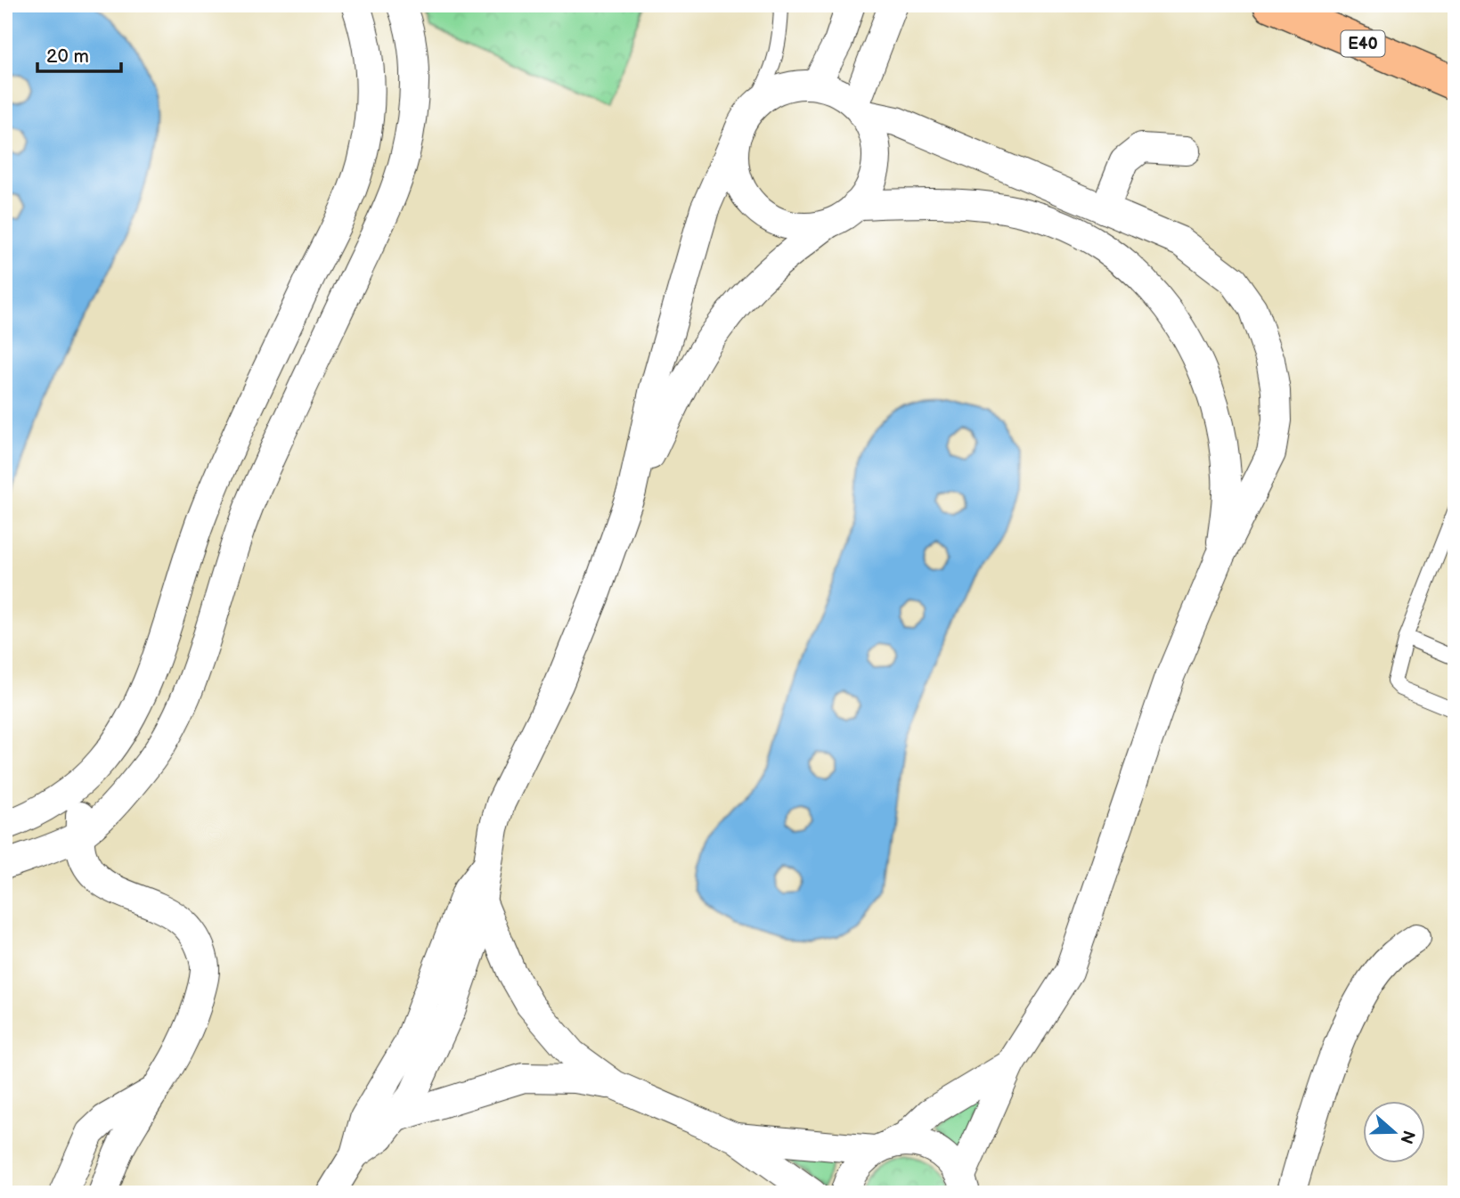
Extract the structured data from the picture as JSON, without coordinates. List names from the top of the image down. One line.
{"streets":{"highway":["E40"]},"scale_bar":"20 m","north":"right"}
